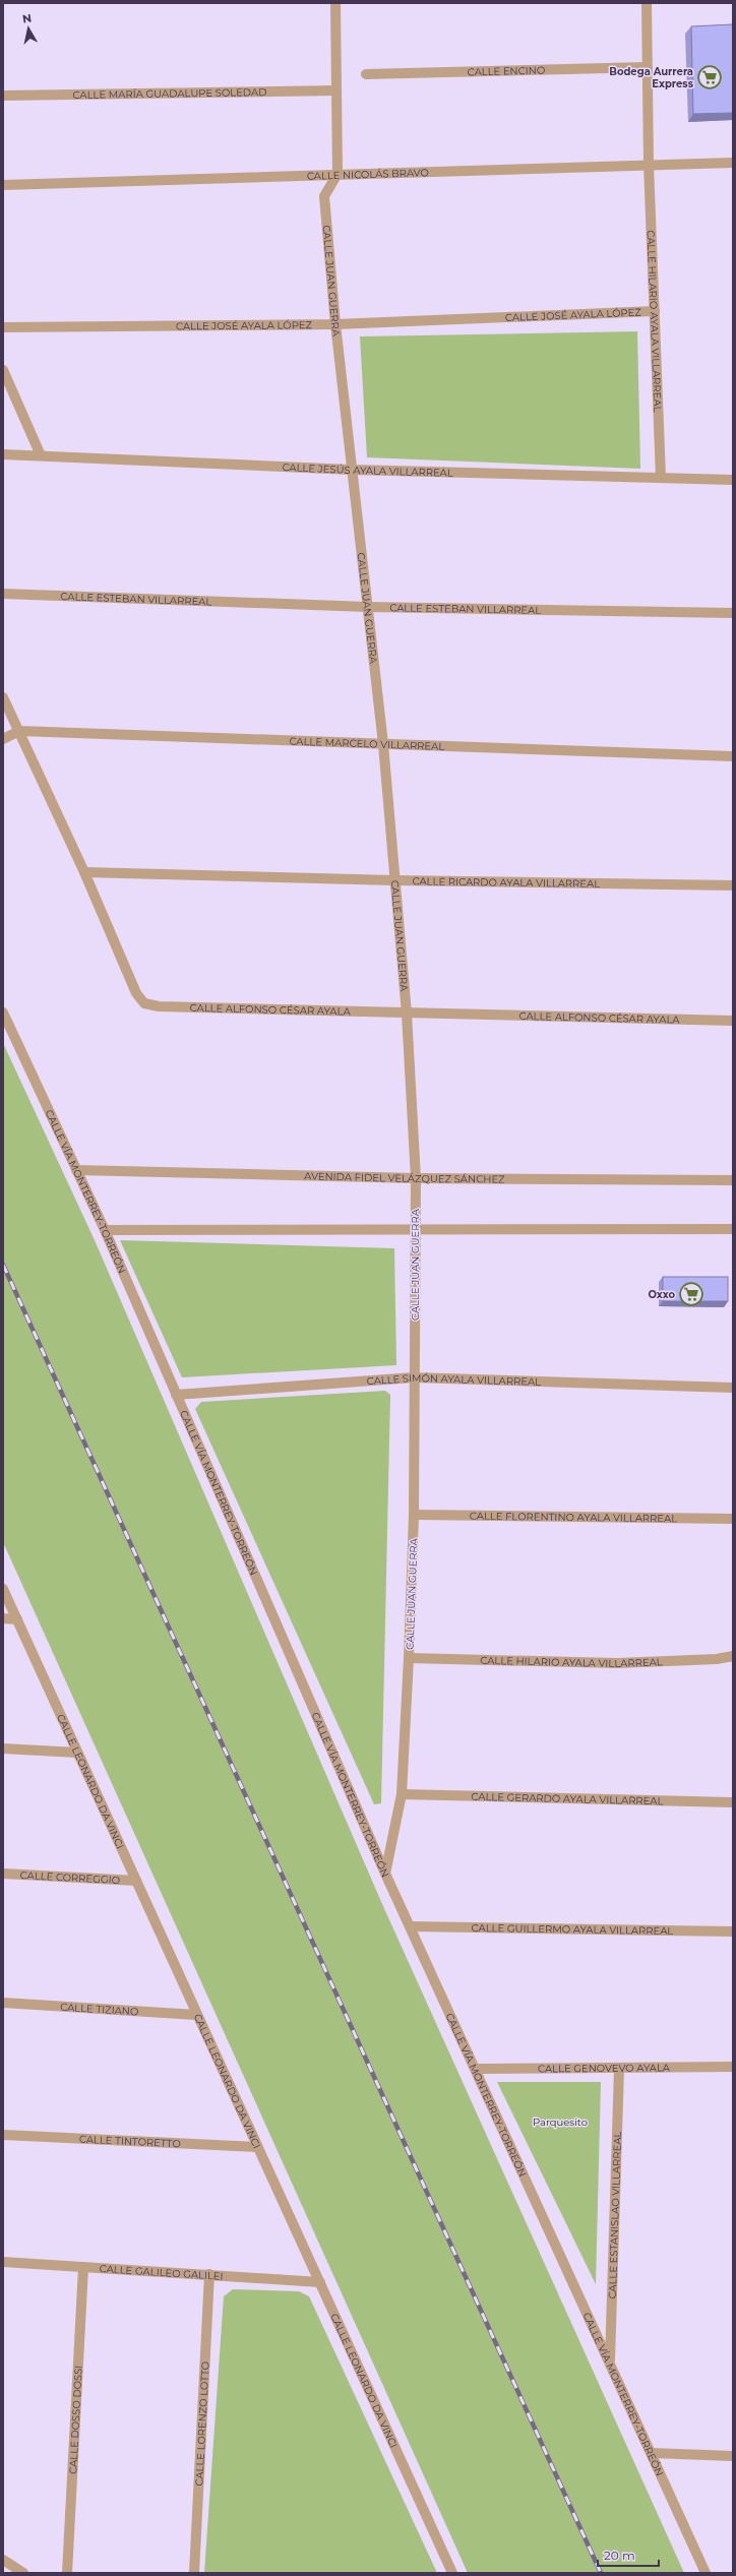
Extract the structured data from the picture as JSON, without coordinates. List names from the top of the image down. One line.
{"streets":{"street":["CALLE ENCINO","CALLE MARÍA GUADALUPE SOLEDAD","CALLE NICOLÁS BRAVO","CALLE JUAN GUERRA","CALLE JOSÉ AYALA LÓPEZ","CALLE HILARIO AYALA VILLARREAL","CALLE JESÚS AYALA VILLARREAL","CALLE ESTEBAN VILLARREAL","CALLE MARCELO VILLARREAL","CALLE RICARDO AYALA VILLARREAL","CALLE ALFONSO CÉSAR AYALA","AVENIDA FIDEL VELÁZQUEZ SÁNCHEZ","CALLE VÍA MONTERREY-TORREÓN","CALLE SIMÓN AYALA VILLARREAL","CALLE FLORENTINO AYALA VILLARREAL","CALLE LEONARDO DA VINCI","CALLE GERARDO AYALA VILLARREAL","CALLE CORREGGIO","CALLE GUILLERMO AYALA VILLARREAL","CALLE TIZIANO","CALLE GENOVEVO AYALA","CALLE TINTORETTO","CALLE ESTANISLAO VILLARREAL","CALLE GALILEO GALILEI","CALLE DOSSO DOSSI","CALLE LORENZO LOTTO"]},"crossings":[["CALLE ENCINO","CALLE HILARIO AYALA VILLARREAL"],["CALLE NICOLÁS BRAVO","CALLE JUAN GUERRA"],["CALLE NICOLÁS BRAVO","CALLE HILARIO AYALA VILLARREAL"],["CALLE JUAN GUERRA","CALLE JOSÉ AYALA LÓPEZ"],["CALLE JUAN GUERRA","CALLE HILARIO AYALA VILLARREAL"],["CALLE JUAN GUERRA","CALLE JESÚS AYALA VILLARREAL"],["CALLE JUAN GUERRA","CALLE ESTEBAN VILLARREAL"],["CALLE JUAN GUERRA","CALLE MARCELO VILLARREAL"],["CALLE JUAN GUERRA","CALLE RICARDO AYALA VILLARREAL"],["CALLE JUAN GUERRA","CALLE ALFONSO CÉSAR AYALA"],["CALLE JUAN GUERRA","AVENIDA FIDEL VELÁZQUEZ SÁNCHEZ"],["CALLE JUAN GUERRA","CALLE VÍA MONTERREY-TORREÓN"],["CALLE JUAN GUERRA","CALLE SIMÓN AYALA VILLARREAL"],["CALLE JUAN GUERRA","CALLE FLORENTINO AYALA VILLARREAL"],["CALLE JUAN GUERRA","CALLE GERARDO AYALA VILLARREAL"],["CALLE JOSÉ AYALA LÓPEZ","CALLE HILARIO AYALA VILLARREAL"],["CALLE HILARIO AYALA VILLARREAL","CALLE JESÚS AYALA VILLARREAL"],["CALLE MARCELO VILLARREAL","CALLE ALFONSO CÉSAR AYALA"],["CALLE RICARDO AYALA VILLARREAL","CALLE ALFONSO CÉSAR AYALA"],["AVENIDA FIDEL VELÁZQUEZ SÁNCHEZ","CALLE VÍA MONTERREY-TORREÓN"],["CALLE VÍA MONTERREY-TORREÓN","CALLE SIMÓN AYALA VILLARREAL"],["CALLE VÍA MONTERREY-TORREÓN","CALLE GUILLERMO AYALA VILLARREAL"],["CALLE VÍA MONTERREY-TORREÓN","CALLE GENOVEVO AYALA"],["CALLE VÍA MONTERREY-TORREÓN","CALLE ESTANISLAO VILLARREAL"],["CALLE LEONARDO DA VINCI","CALLE CORREGGIO"],["CALLE LEONARDO DA VINCI","CALLE TIZIANO"],["CALLE LEONARDO DA VINCI","CALLE TINTORETTO"],["CALLE LEONARDO DA VINCI","CALLE GALILEO GALILEI"],["CALLE GENOVEVO AYALA","CALLE ESTANISLAO VILLARREAL"],["CALLE GALILEO GALILEI","CALLE DOSSO DOSSI"],["CALLE GALILEO GALILEI","CALLE LORENZO LOTTO"]],"parks":["Parquesito"],"places":{"supermarket":["Bodega Aurrera Express","Oxxo"]},"scale_bar":"20 m","north":"top"}
